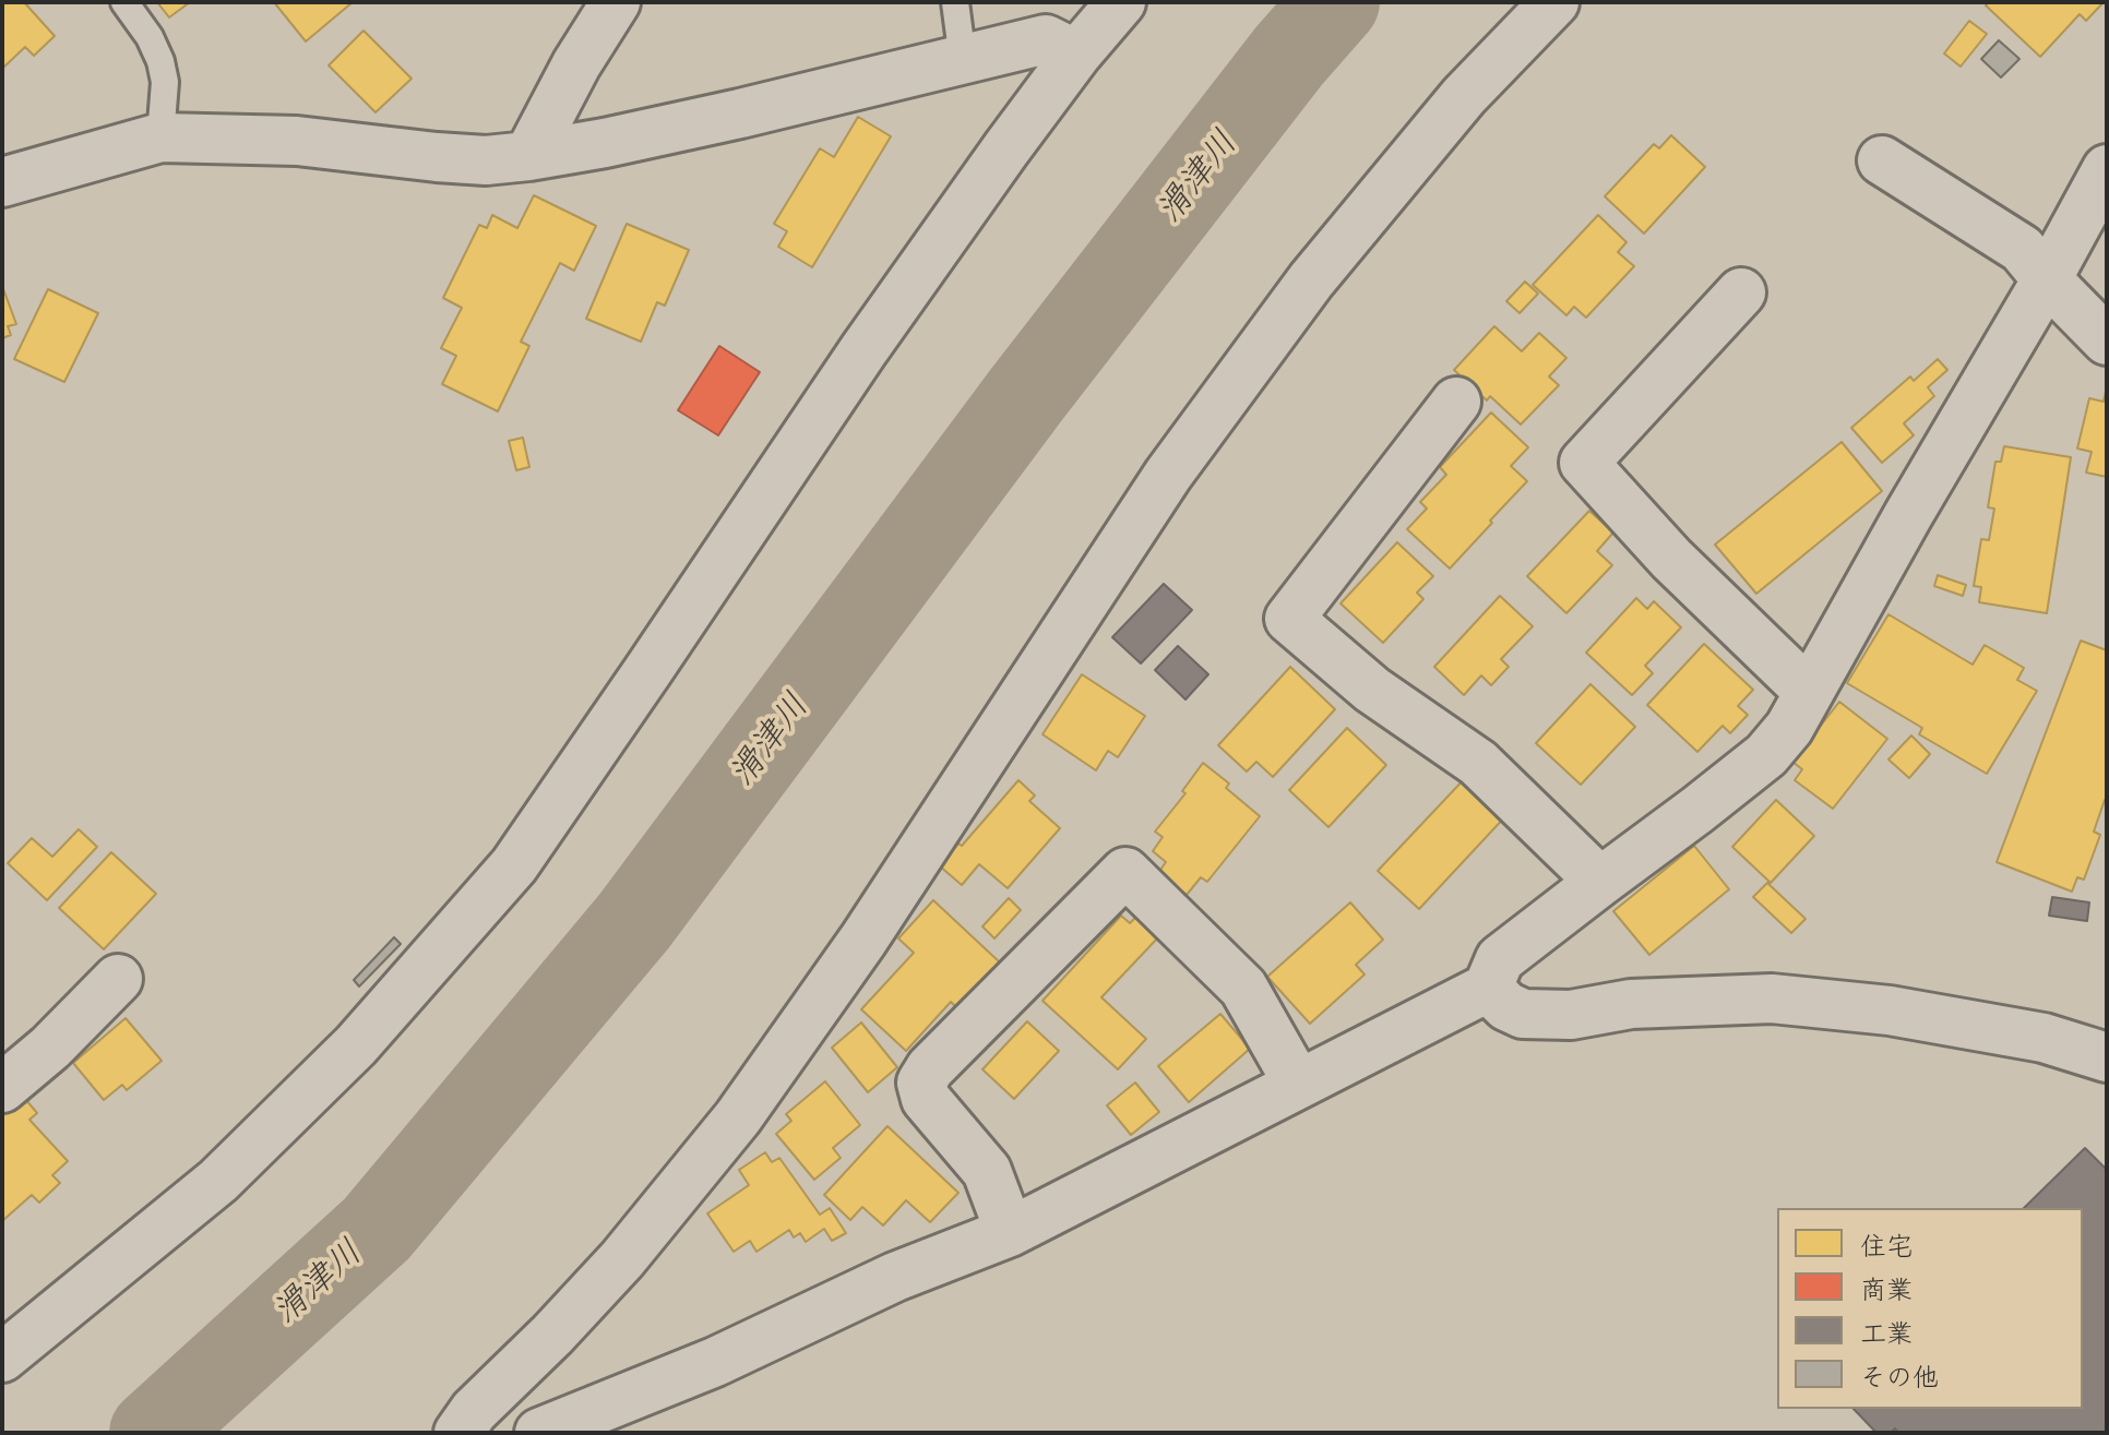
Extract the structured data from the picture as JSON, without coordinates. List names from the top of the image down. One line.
{"water":["滑津川"],"legend":["住宅","商業","工業","その他"]}
